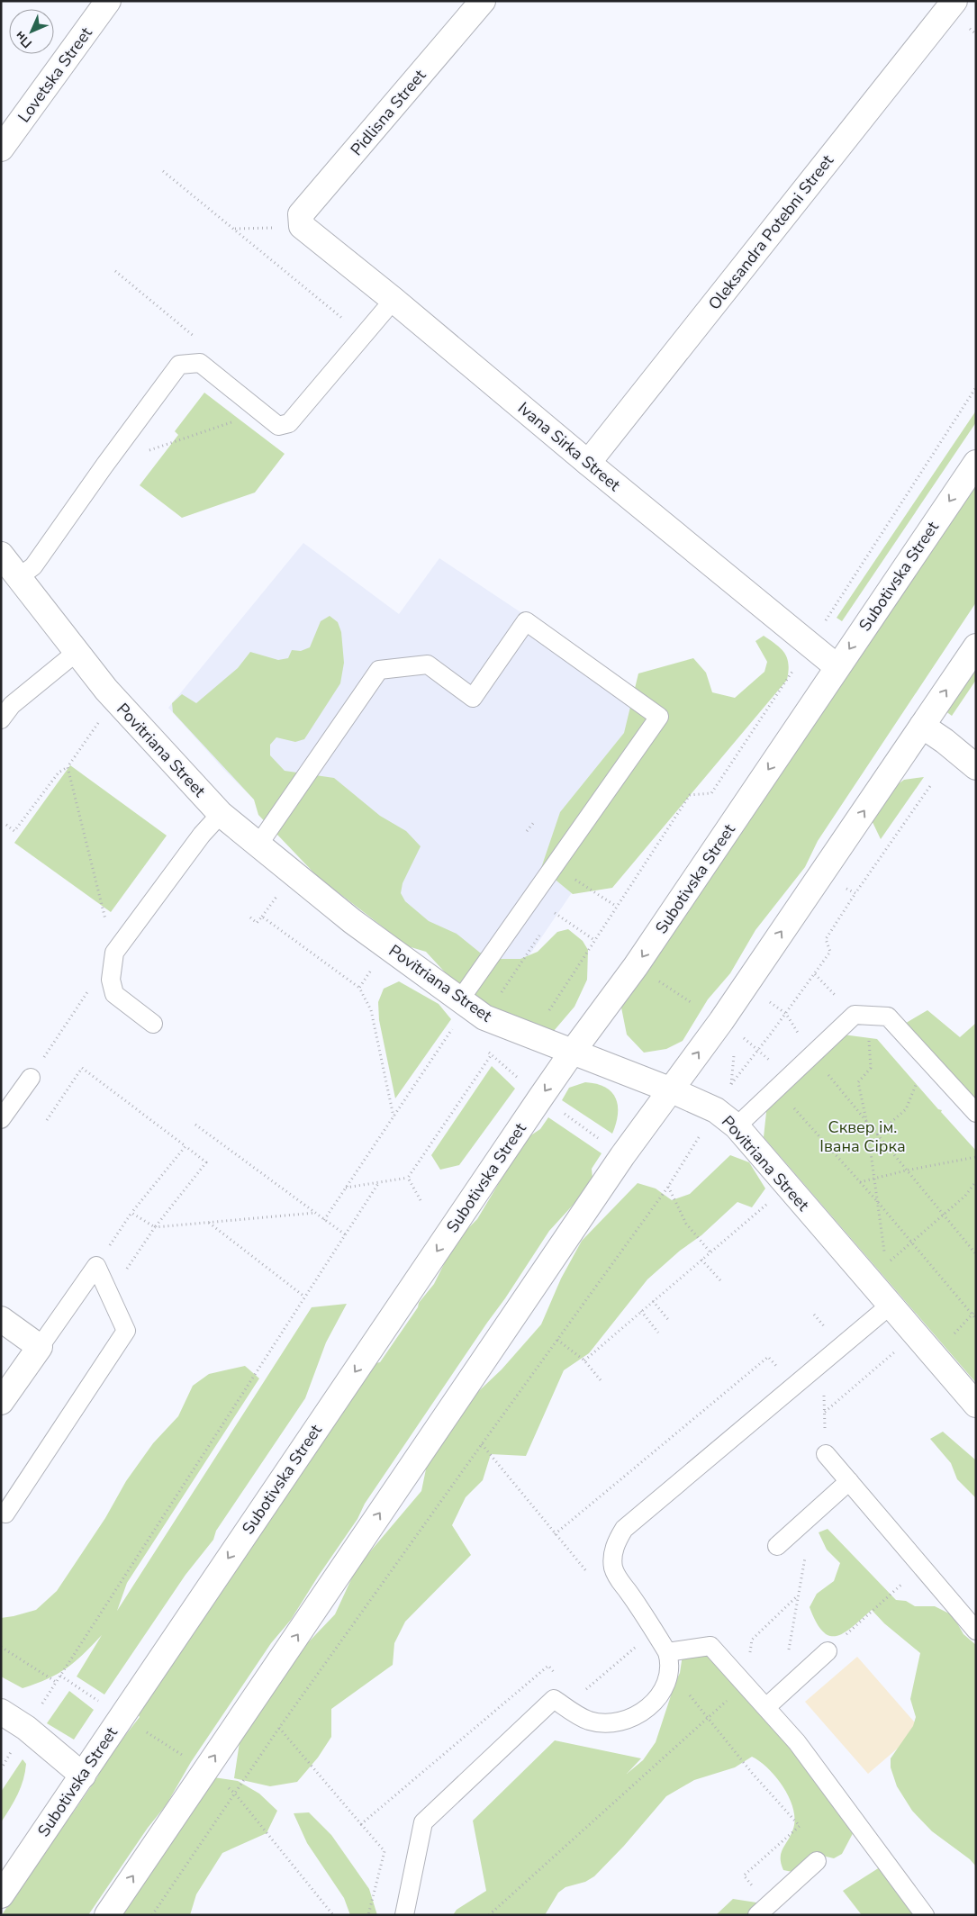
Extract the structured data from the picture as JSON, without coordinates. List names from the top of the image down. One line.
{"streets":{"street":["Lovetska Street","Pidlisna Street","Oleksandra Potebni Street","Ivana Sirka Street","Subotivska Street","Povitriana Street"]},"crossings":[["Pidlisna Street","Ivana Sirka Street"],["Oleksandra Potebni Street","Ivana Sirka Street"],["Ivana Sirka Street","Subotivska Street"],["Subotivska Street","Povitriana Street"]],"parks":["Сквер ім. Івана Сірка"],"north":"bottom left"}
